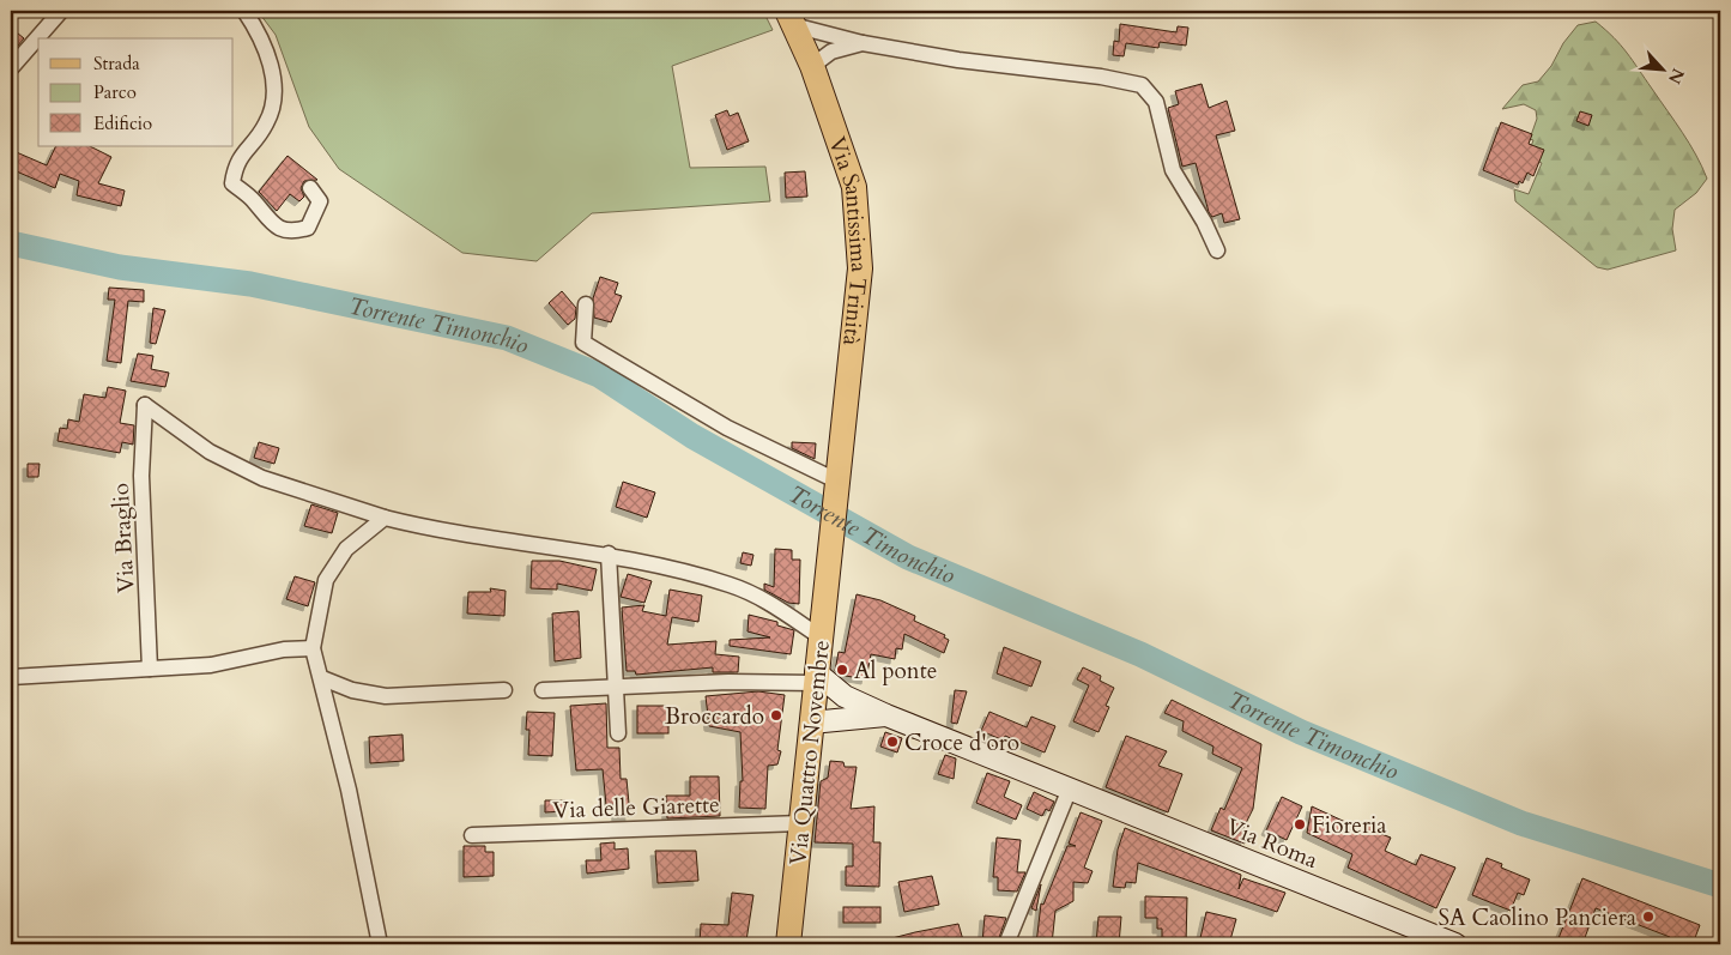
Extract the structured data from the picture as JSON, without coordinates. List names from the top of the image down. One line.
{"streets":{"main road":["Via Santissima Trinità","Via Quattro Novembre"],"street":["Via Braglio","Via delle Giarette","Via Roma"]},"crossings":[["Via Santissima Trinità","Via Quattro Novembre"],["Via Quattro Novembre","Via delle Giarette"],["Via Quattro Novembre","Via Roma"]],"water":["Torrente Timonchio"],"places":["Al ponte","Broccardo","Croce d'oro","Fioreria","SA Caolino Panciera"],"legend":["Strada","Parco","Edificio"],"north":"bottom right"}
